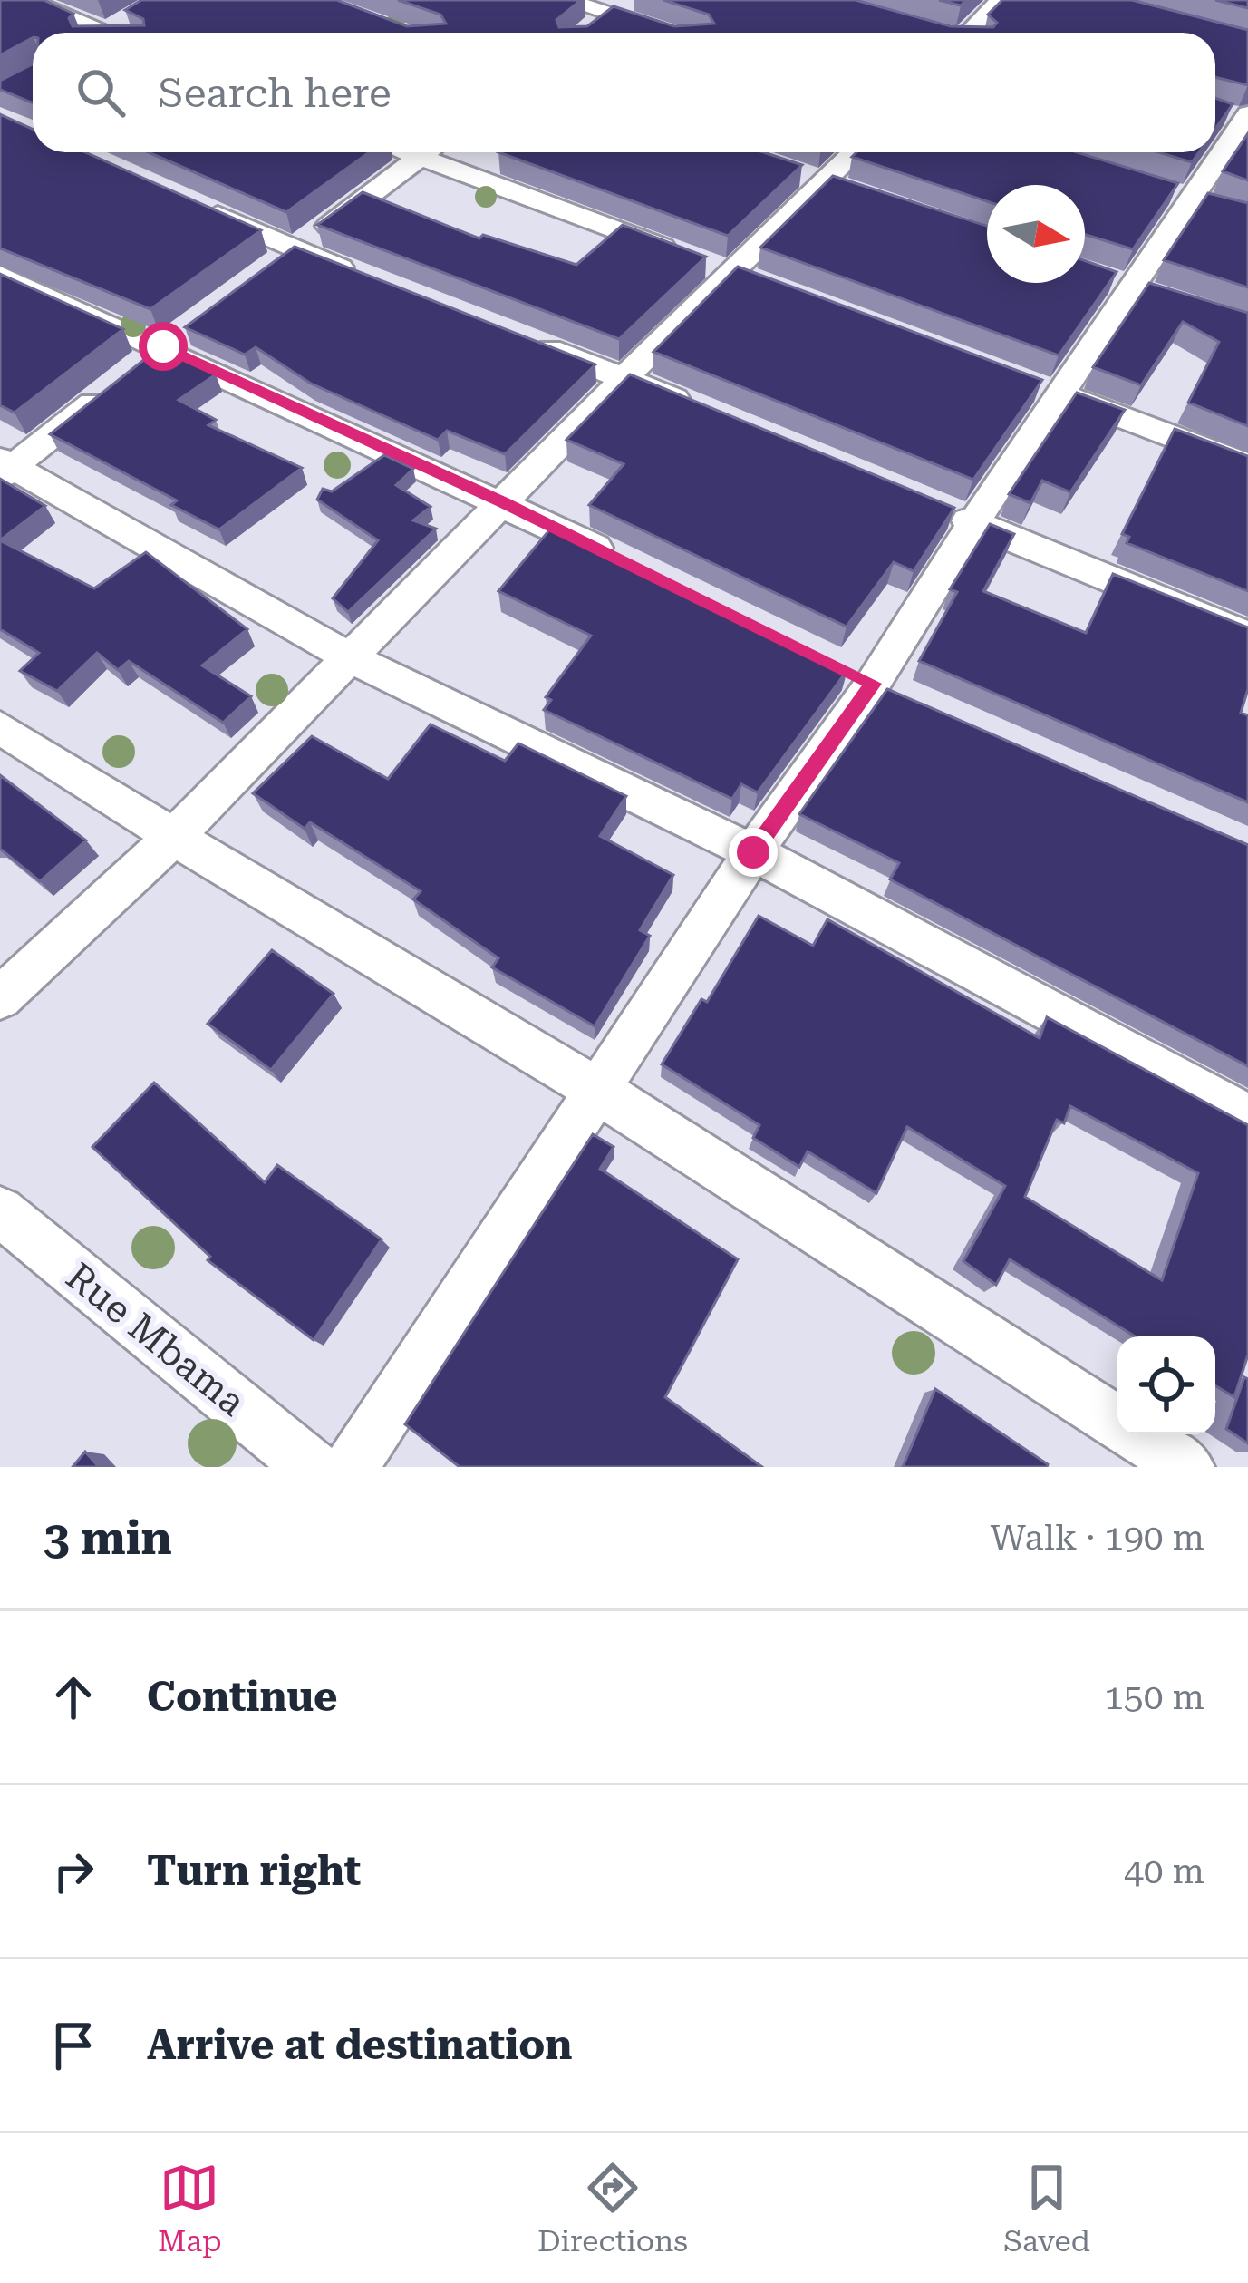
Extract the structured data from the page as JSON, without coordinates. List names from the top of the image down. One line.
{"streets":{"street":["Rue Mbama"]},"north":"right","page":{"search":"Search here","heading":["3 min","Walk · 190 m"],"list":[["Continue","150 m"],["Turn right","40 m"],"Arrive at destination"],"nav":["Map","Directions","Saved"]}}
